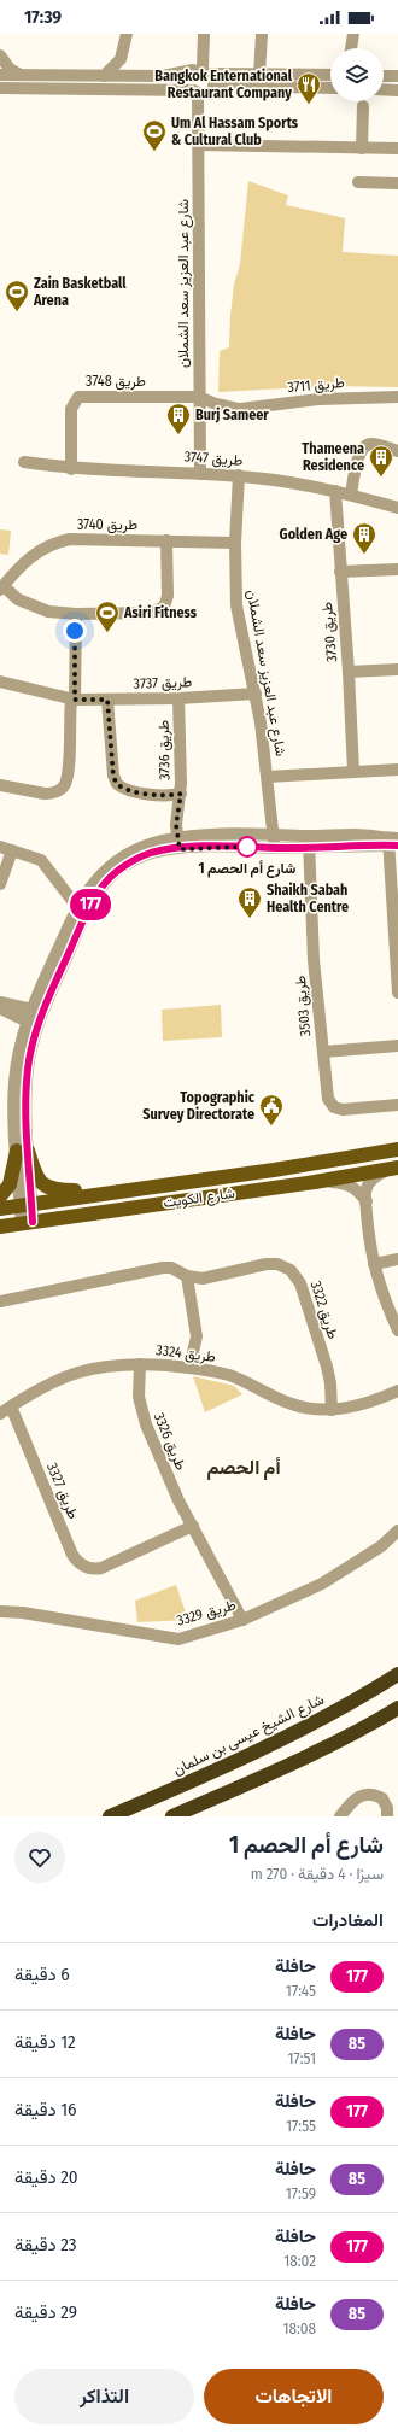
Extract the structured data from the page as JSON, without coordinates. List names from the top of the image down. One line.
{"streets":{"highway":["شارع الشيخ عيسى بن سلمان"],"main road":["شارع الكويت"],"street":["شارع عبد العزيز سعد الشملان","طريق 3748","طريق 3711","طريق 3747","طريق 3740","طريق 3730","طريق 3737","طريق 3736","طريق 3503","طريق 3322","طريق 3324","طريق 3326","طريق 3327","طريق 3329"]},"crossings":[["شارع عبد العزيز سعد الشملان","طريق 3748"],["شارع عبد العزيز سعد الشملان","طريق 3711"],["شارع عبد العزيز سعد الشملان","طريق 3747"],["شارع عبد العزيز سعد الشملان","طريق 3740"],["شارع عبد العزيز سعد الشملان","طريق 3737"],["طريق 3748","طريق 3711"],["طريق 3748","طريق 3747"],["طريق 3747","طريق 3730"],["طريق 3737","طريق 3736"],["طريق 3322","طريق 3324"],["طريق 3324","طريق 3326"],["طريق 3324","طريق 3327"],["طريق 3326","طريق 3327"],["طريق 3326","طريق 3329"]],"districts":["أم الحصم"],"places":{"restaurant":["Bangkok Enternational Restaurant Company"],"sports":["Um Al Hassam Sports & Cultural Club","Zain Basketball Arena","Asiri Fitness"],"building":["Burj Sameer","Thameena Residence","Golden Age","Shaikh Sabah Health Centre"],"other":["شارع أم الحصم 1"],"public building":["Topographic Survey Directorate"]},"lines":["bus line 177"],"page":{"status":"17:39","on_map":"177","heading":[["شارع أم الحصم 1","سيرًا · 4 دقيقة · 270 m"],"المغادرات"],"list":[{"mark":"177","name":"حافلة","note":"17:45","value":"6 دقيقة"},{"mark":"85","name":"حافلة","note":"17:51","value":"12 دقيقة"},{"mark":"177","name":"حافلة","note":"17:55","value":"16 دقيقة"},{"mark":"85","name":"حافلة","note":"17:59","value":"20 دقيقة"},{"mark":"177","name":"حافلة","note":"18:02","value":"23 دقيقة"},{"mark":"85","name":"حافلة","note":"18:08","value":"29 دقيقة"}],"buttons":["الاتجاهات","التذاكر"]}}
